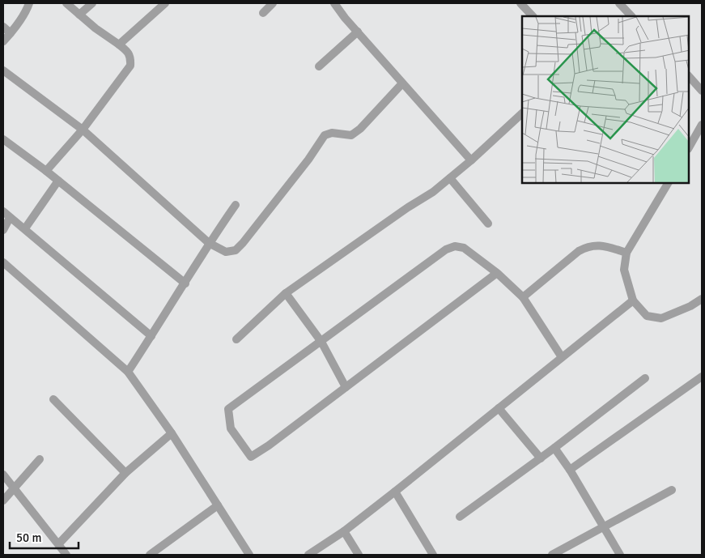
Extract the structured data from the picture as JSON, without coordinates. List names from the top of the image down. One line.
{"scale_bar":"50 m"}
